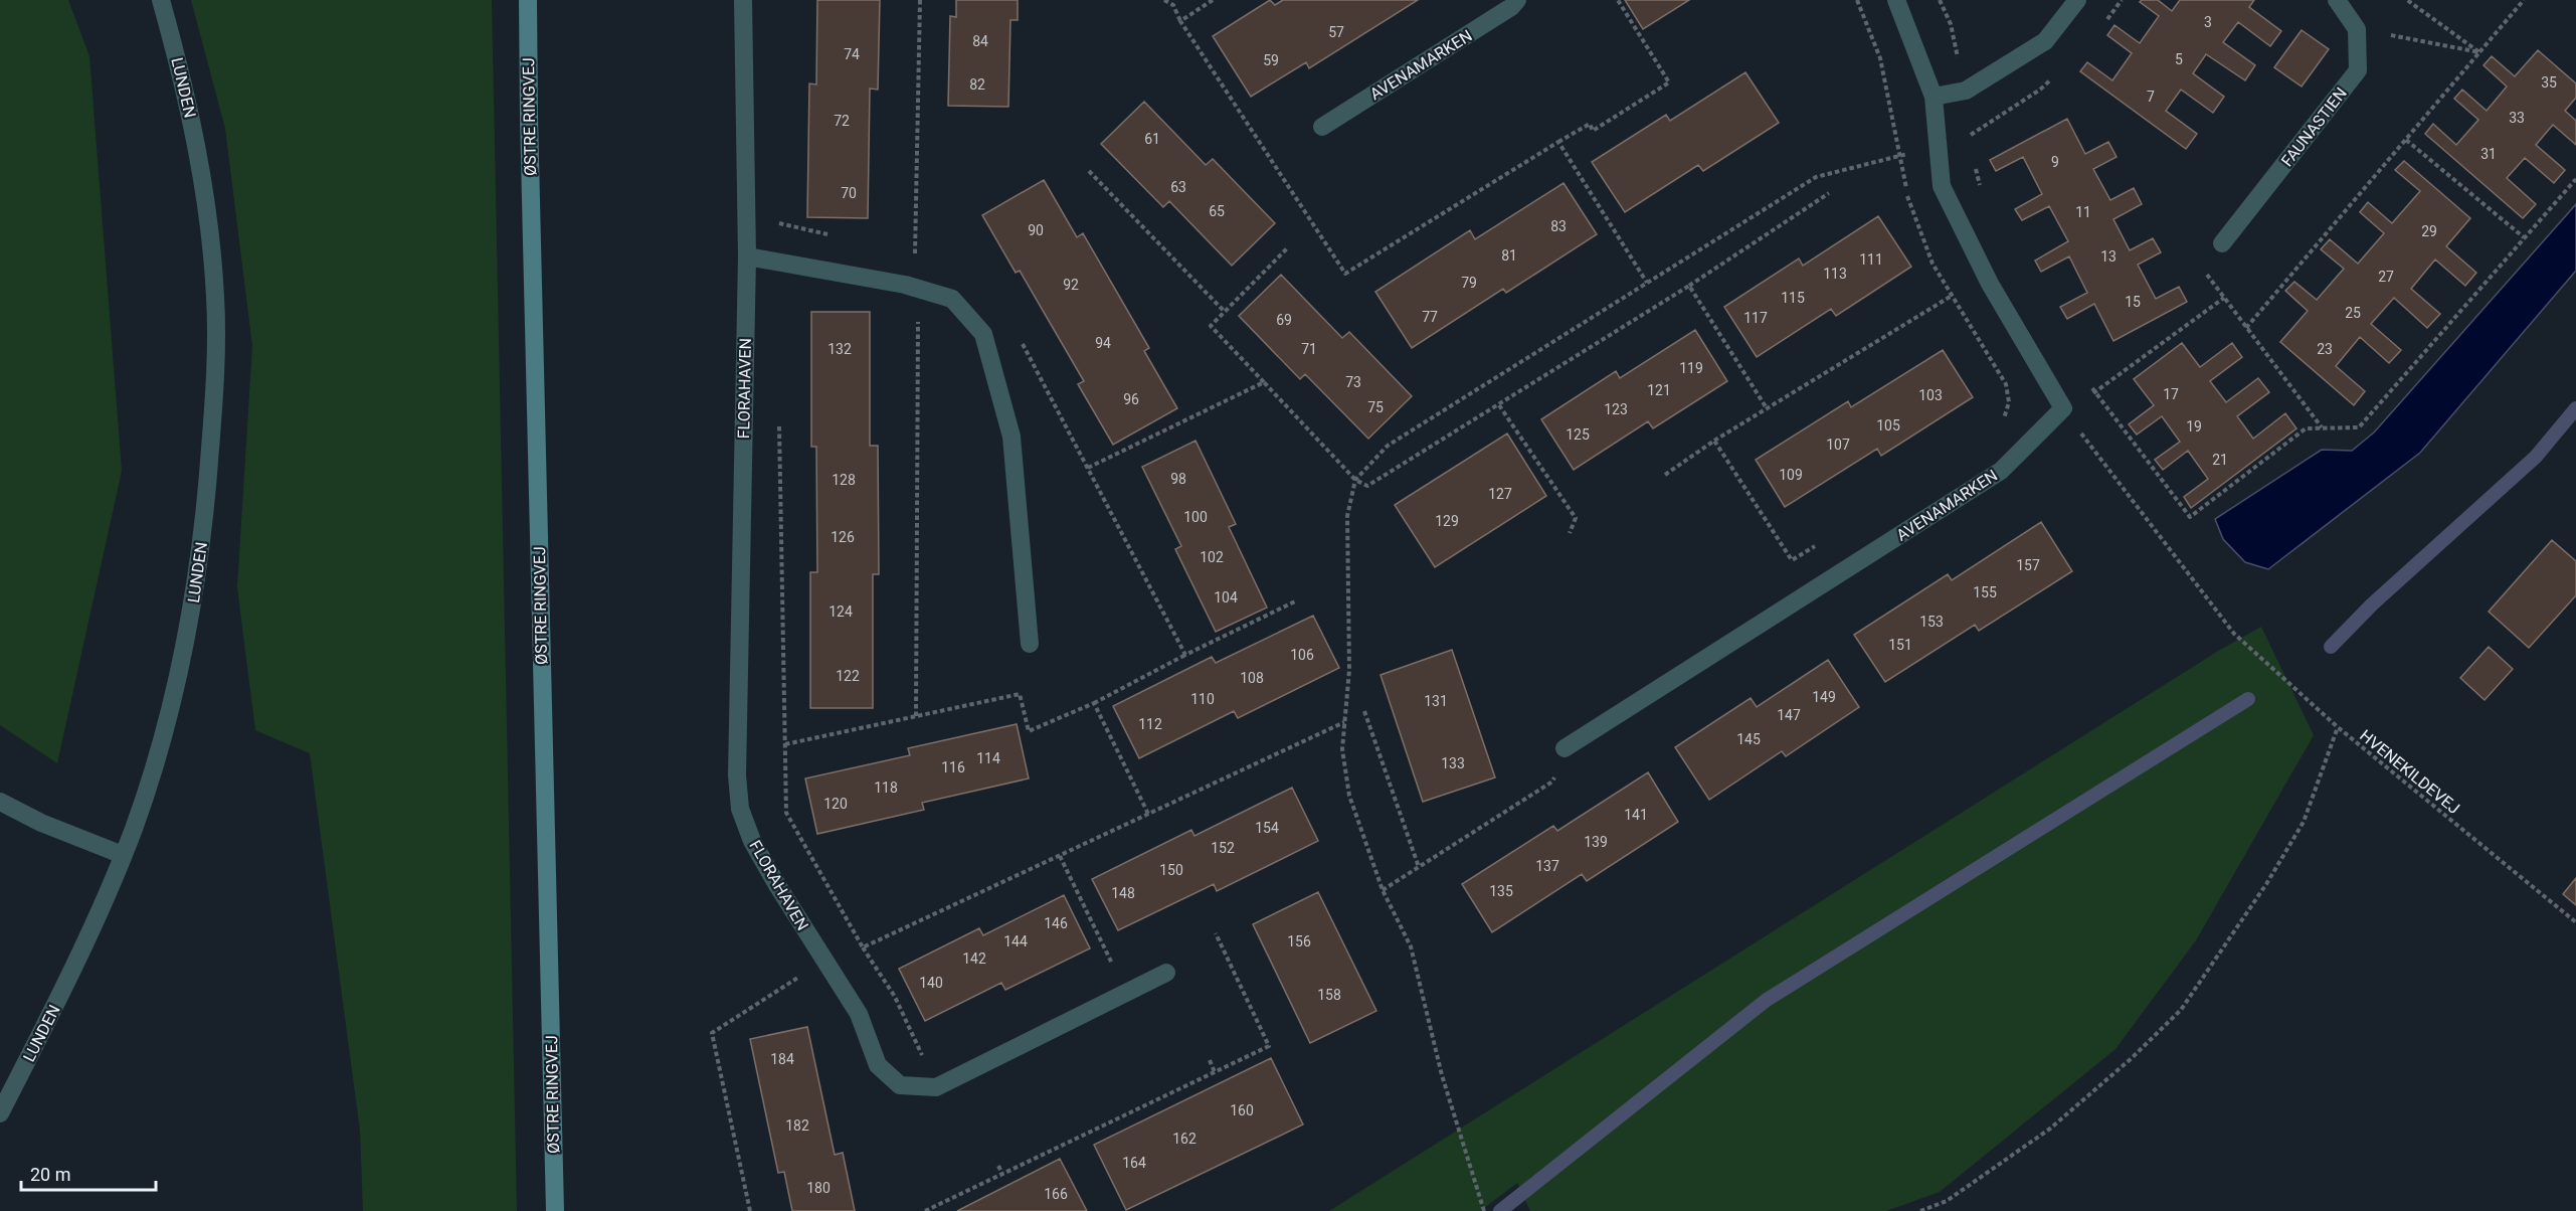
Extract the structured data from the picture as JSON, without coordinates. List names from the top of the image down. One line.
{"streets":{"main road":["ØSTRE RINGVEJ"],"street":["AVENAMARKEN","LUNDEN","FAUNASTIEN","FLORAHAVEN"],"path":["HVENEKILDEVEJ"]},"crossings":[["AVENAMARKEN","HVENEKILDEVEJ"]],"house_numbers":["3","57","84","74","5","59","35","82","7","33","72","61","31","9","63","70","65","11","83","90","29","81","13","111","113","27","79","92","115","15","25","77","117","69","94","132","71","23","119","73","121","17","103","96","75","123","105","19","125","107","21","109","98","128","127","100","129","126","102","157","155","104","124","153","151","106","122","108","149","110","131","147","112","145","114","133","116","118","120","141","154","139","152","137","150","135","148","146","144","156","142","140","158","184","160","182","162","164","180","166"],"scale_bar":"20 m"}
